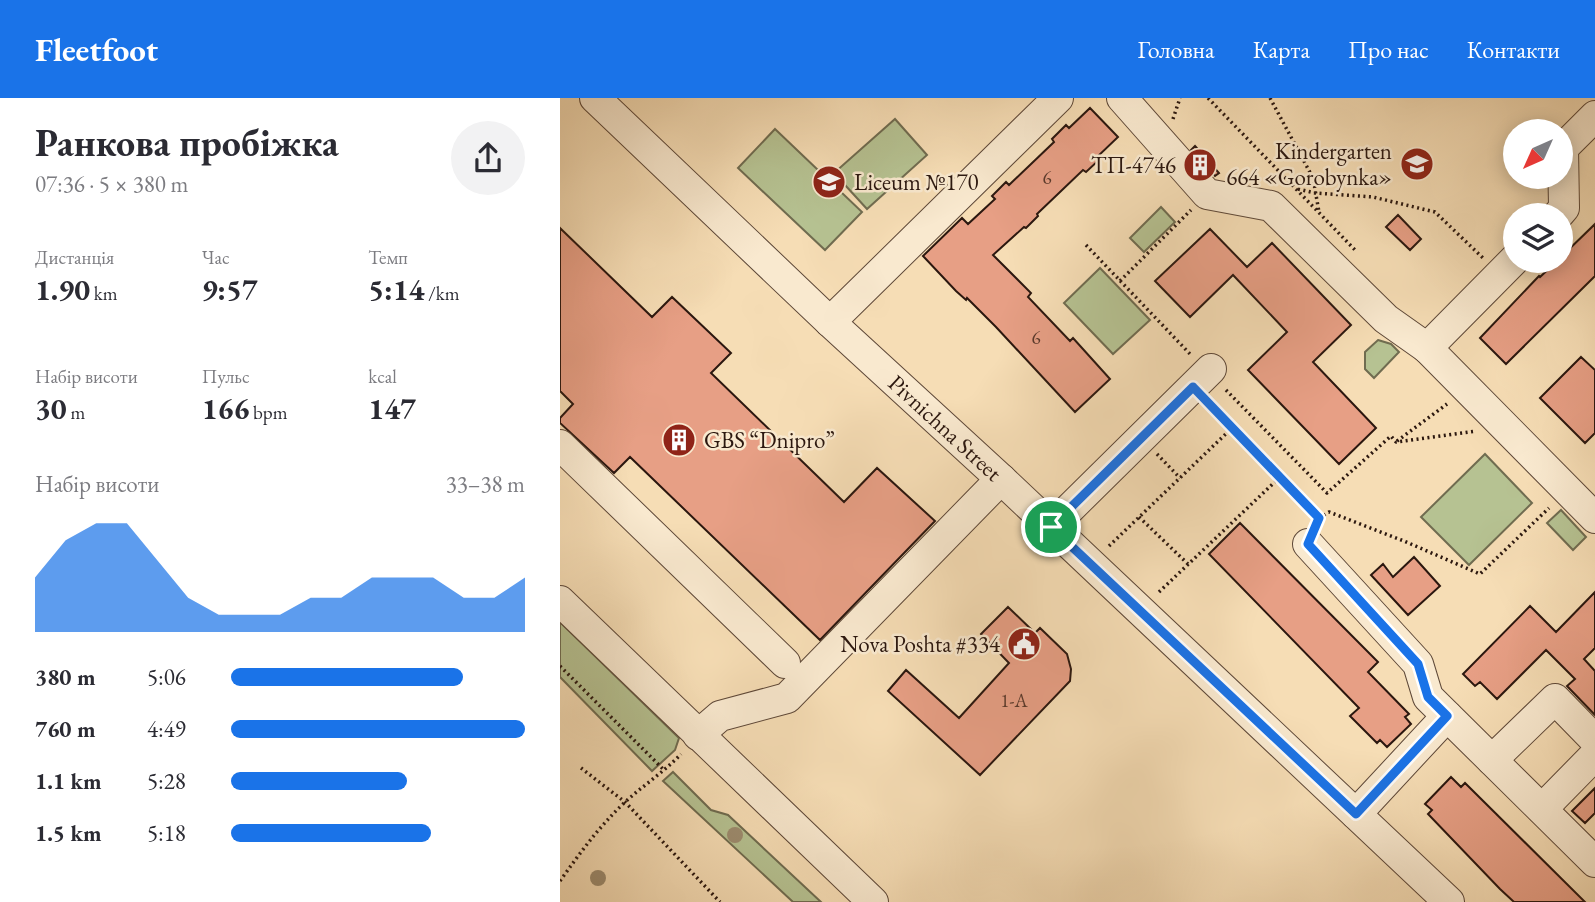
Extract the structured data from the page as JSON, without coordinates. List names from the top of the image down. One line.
{"streets":{"street":["Pivnichna Street"]},"places":{"school or university":["Kindergarten 664 «Gorobynka»","Liceum №170"],"building":["ТП-4746","GBS “Dnipro”"],"public building":["Nova Poshta #334"]},"house_numbers":["6","6","1-А"],"north":"bottom left","page":{"header":"Fleetfoot","nav":["Головна","Карта","Про нас","Контакти"],"heading":["Ранкова пробіжка","07:36 · 5 × 380 m"],"stats":[["Дистанція","1.90 km"],["Час","9:57"],["Темп","5:14 /km"],["Набір висоти","30 m"],["Пульс","166 bpm"],["kcal","147"]],"chart":["Набір висоти","33–38 m"],"list":[{"name":"380 m","note":"5:06"},{"name":"760 m","note":"4:49"},{"name":"1.1 km","note":"5:28"},{"name":"1.5 km","note":"5:18"}]}}
